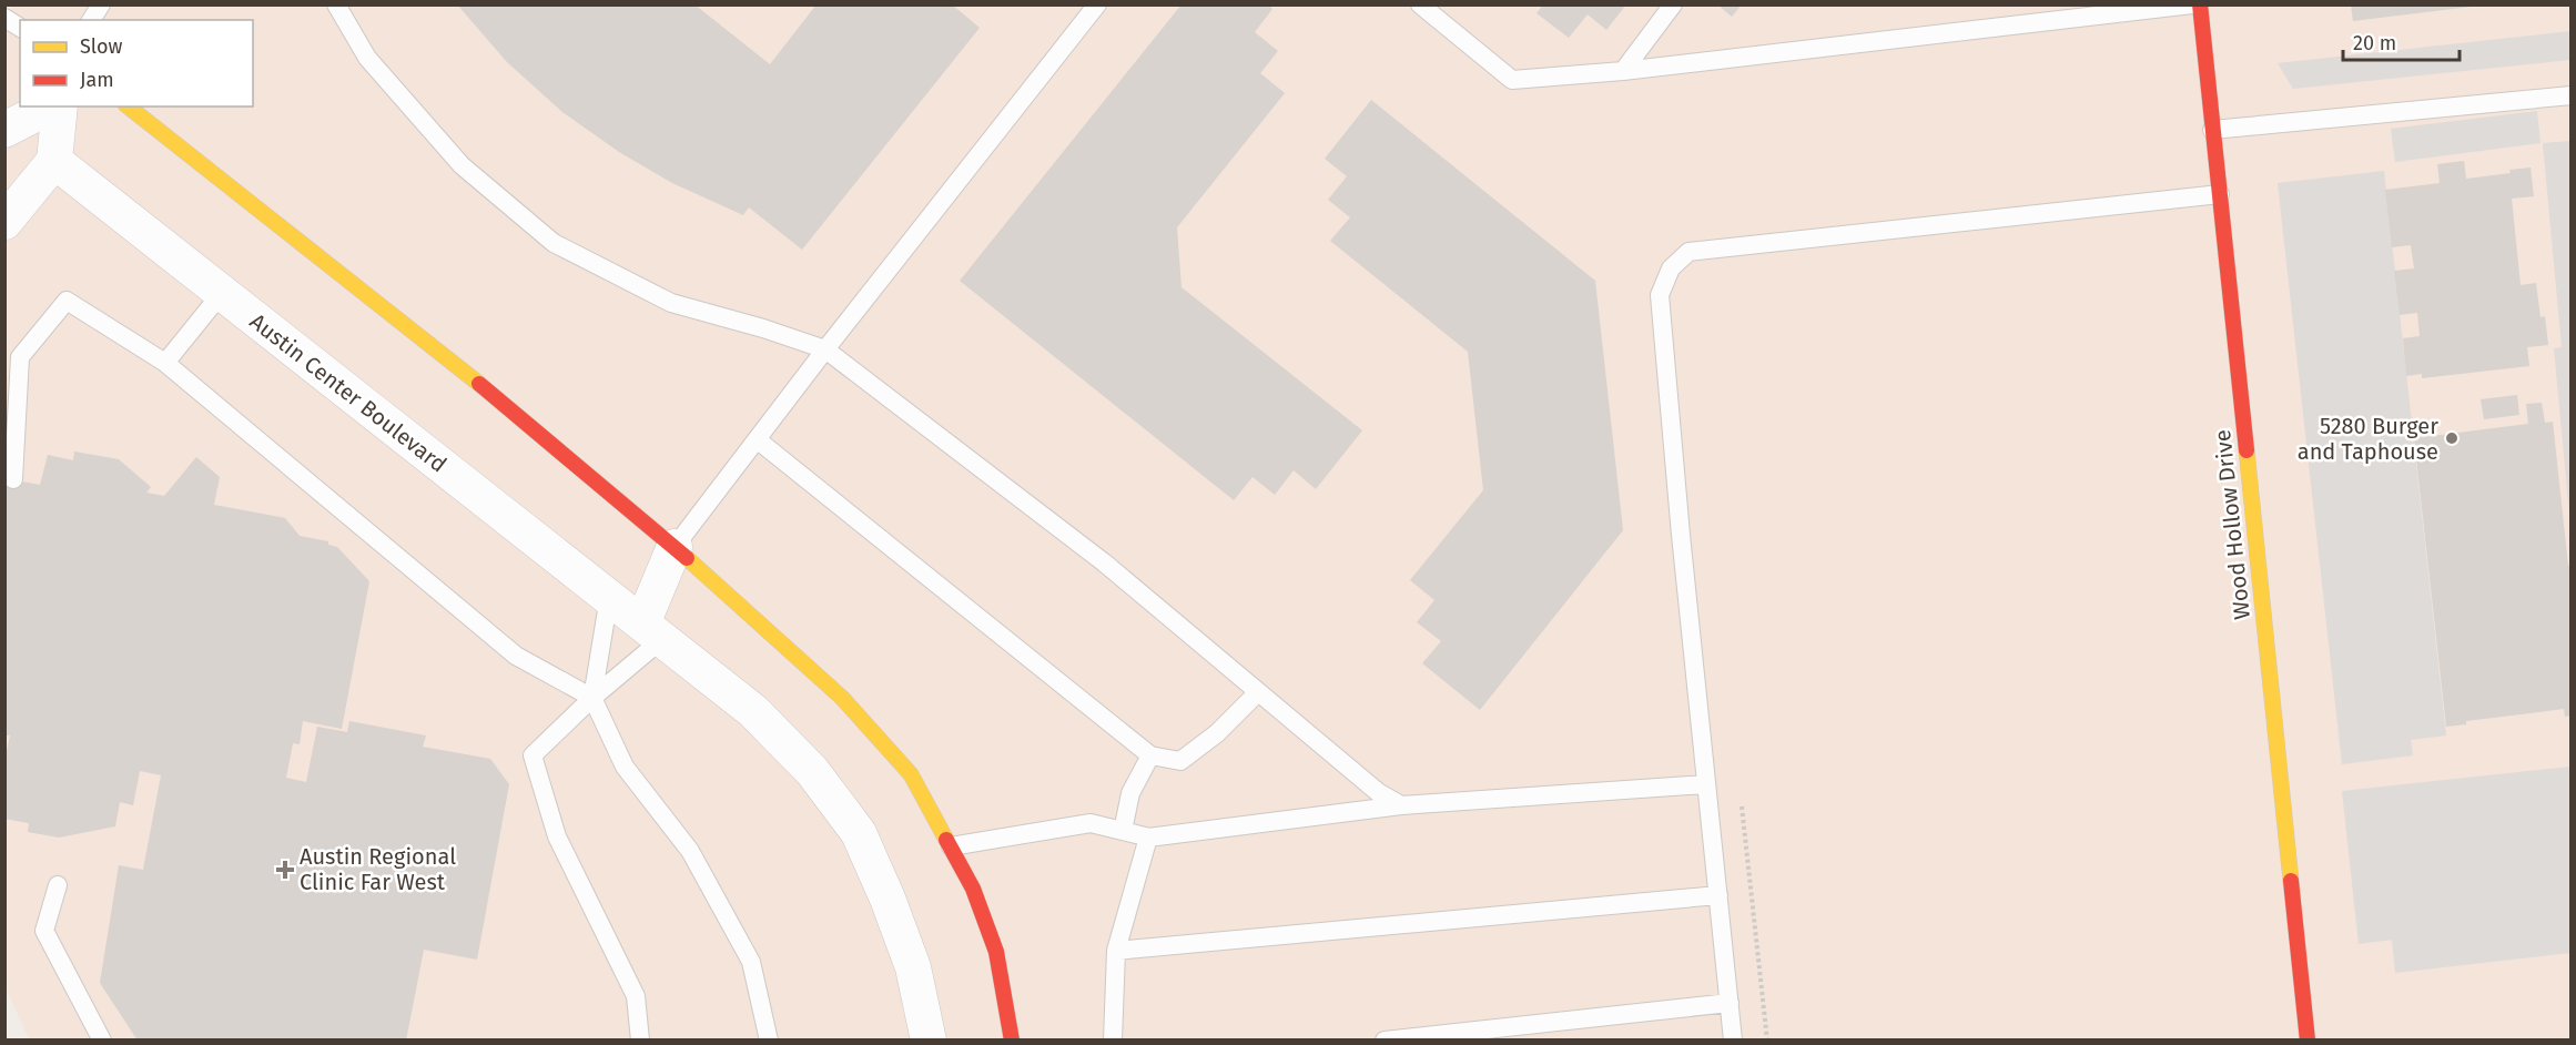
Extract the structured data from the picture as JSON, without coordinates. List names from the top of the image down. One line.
{"streets":{"street":["Austin Center Boulevard","Wood Hollow Drive"]},"places":{"other":["5280 Burger and Taphouse"],"health":["Austin Regional Clinic Far West"]},"legend":["Slow","Jam"],"scale_bar":"20 m"}
